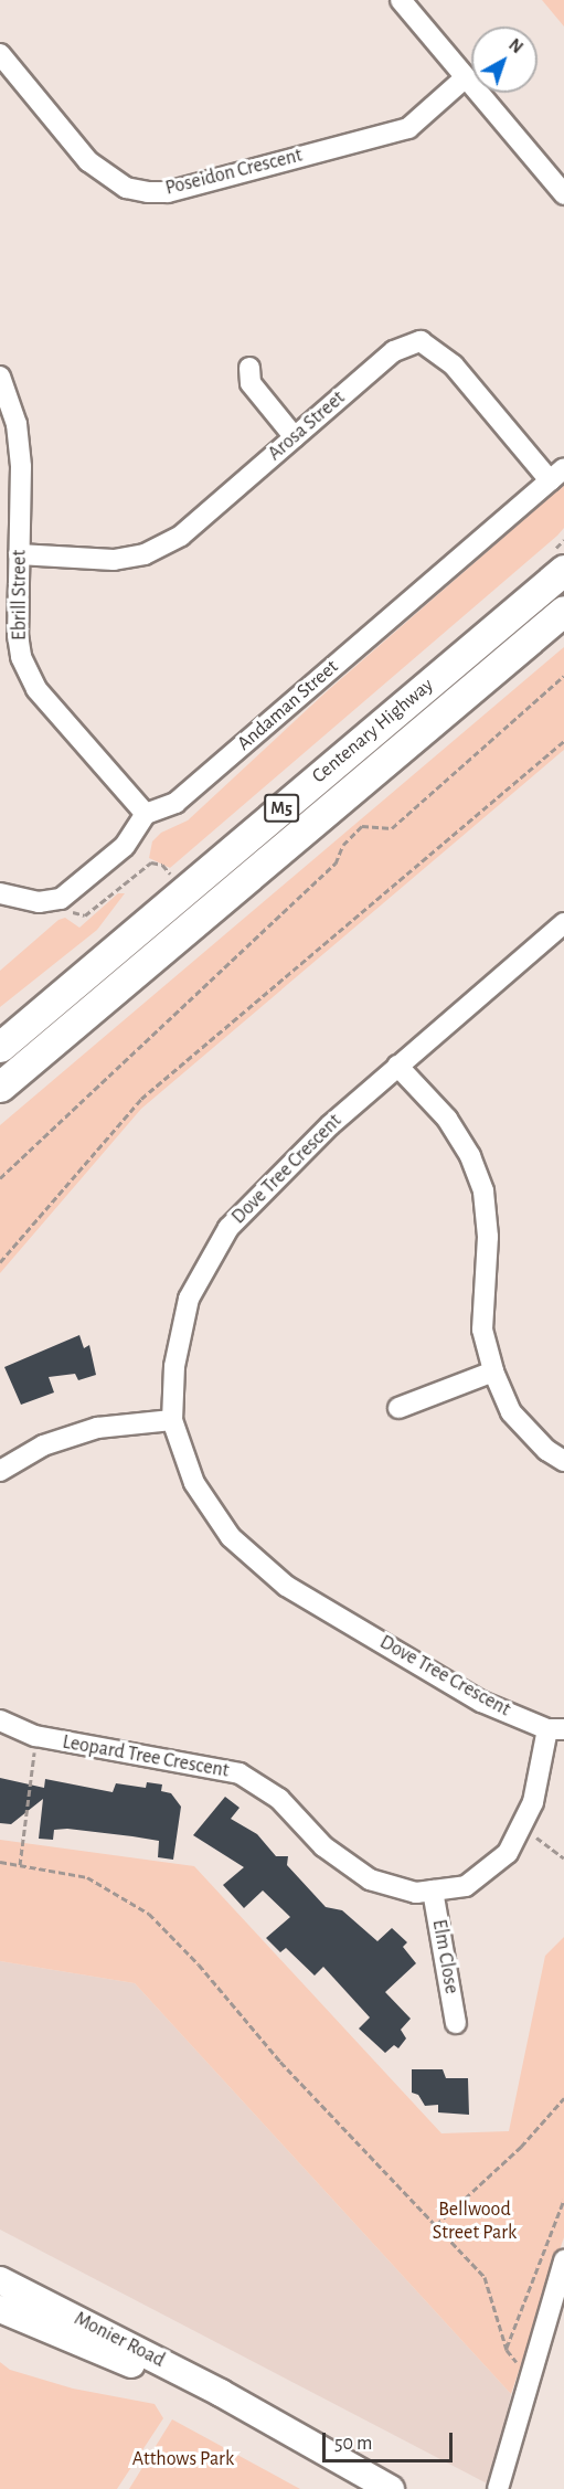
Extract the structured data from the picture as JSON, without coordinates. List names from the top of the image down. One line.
{"streets":{"highway":["Centenary Highway","M5"],"main road":["Monier Road"],"street":["Poseidon Crescent","Arosa Street","Ebrill Street","Andaman Street","Dove Tree Crescent","Leopard Tree Crescent","Elm Close"]},"crossings":[["Arosa Street","Ebrill Street"],["Arosa Street","Andaman Street"],["Ebrill Street","Andaman Street"],["Dove Tree Crescent","Leopard Tree Crescent"],["Leopard Tree Crescent","Elm Close"]],"parks":["Bellwood Street Park","Atthows Park"],"scale_bar":"50 m","north":"top right"}
